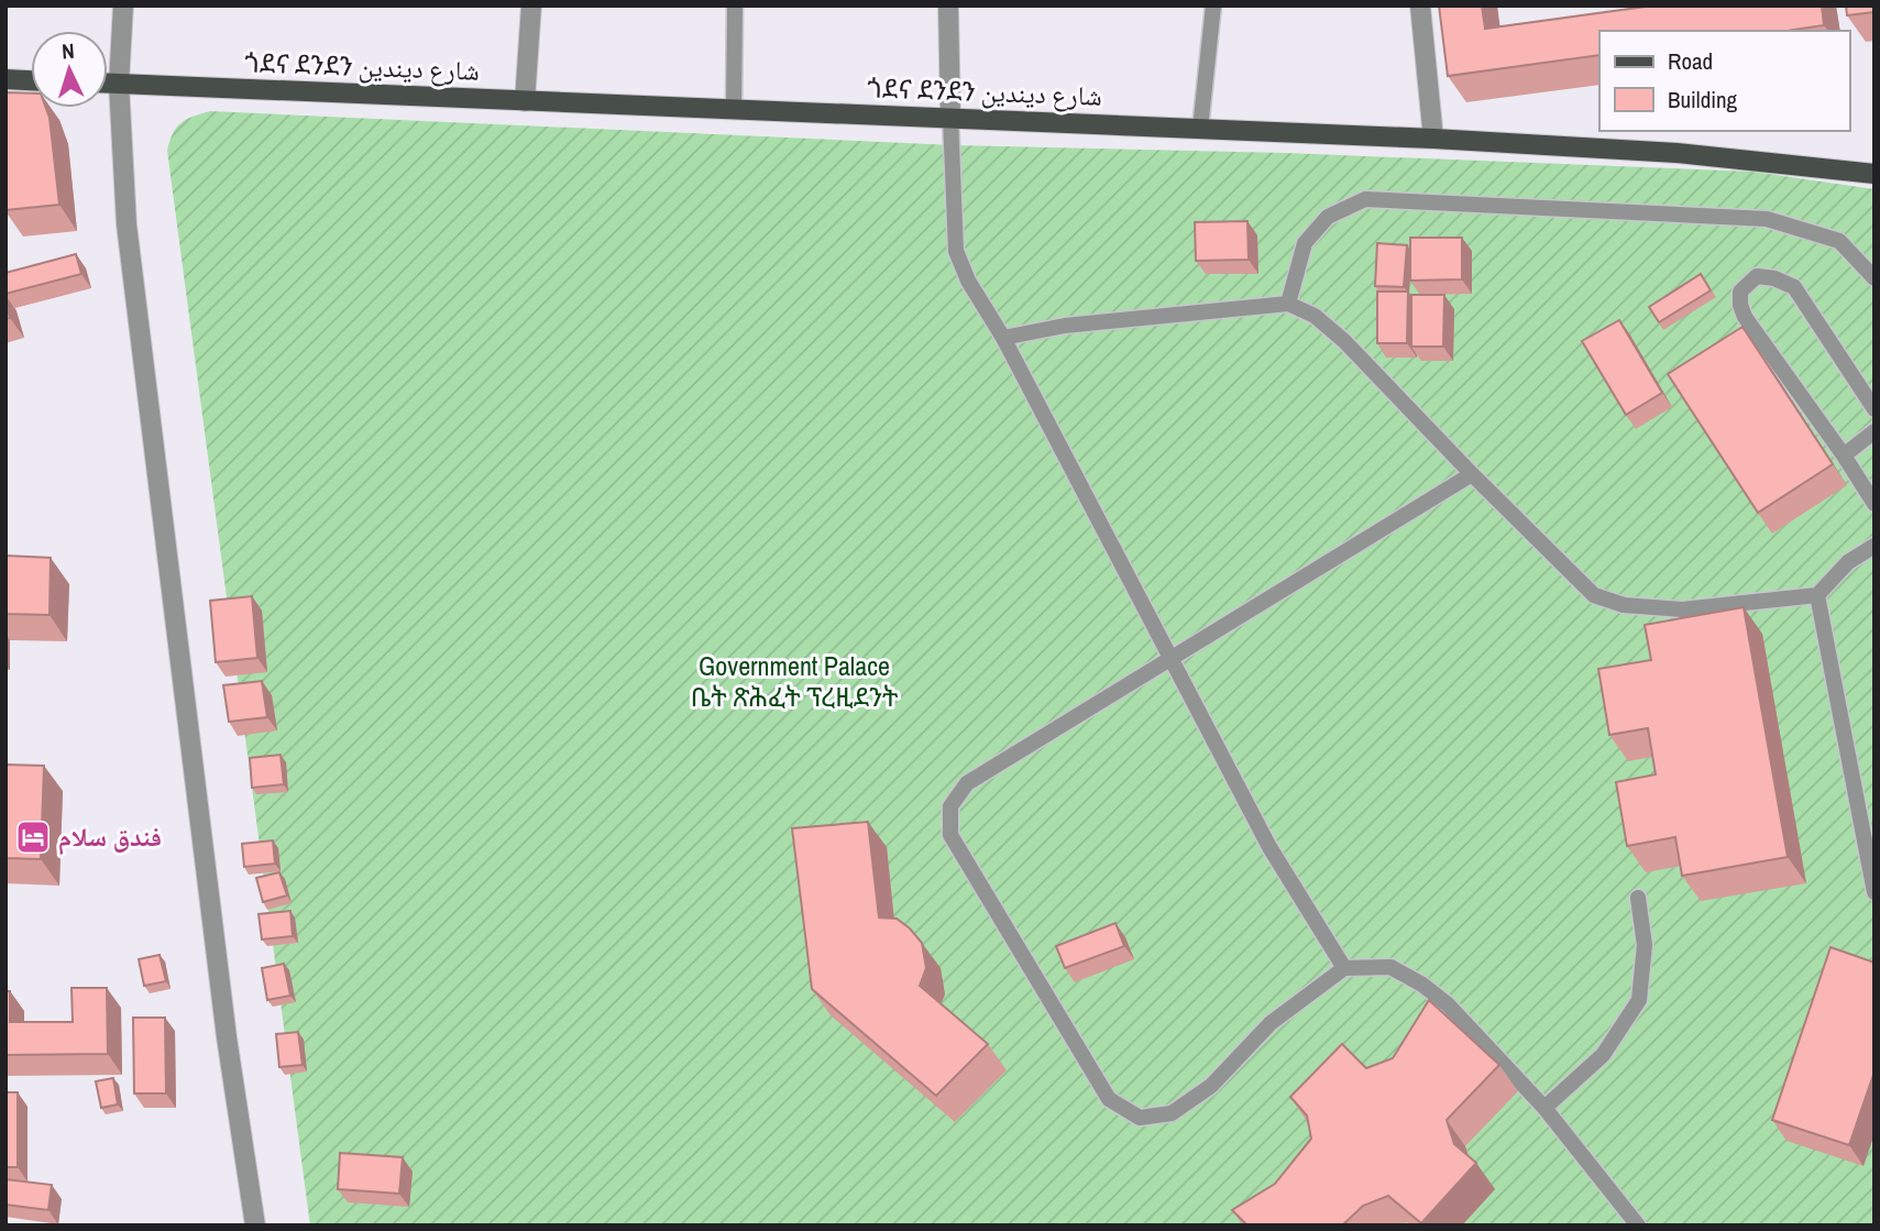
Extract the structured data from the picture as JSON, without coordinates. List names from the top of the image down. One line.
{"streets":{"main road":["ጎደና ደንደን شارع ديندين"]},"parks":["Government Palace ቤት ጽሕፈት ፕረዚደንት"],"places":{"hotel":["فندق سلام"]},"legend":["Road","Building"],"north":"top"}
